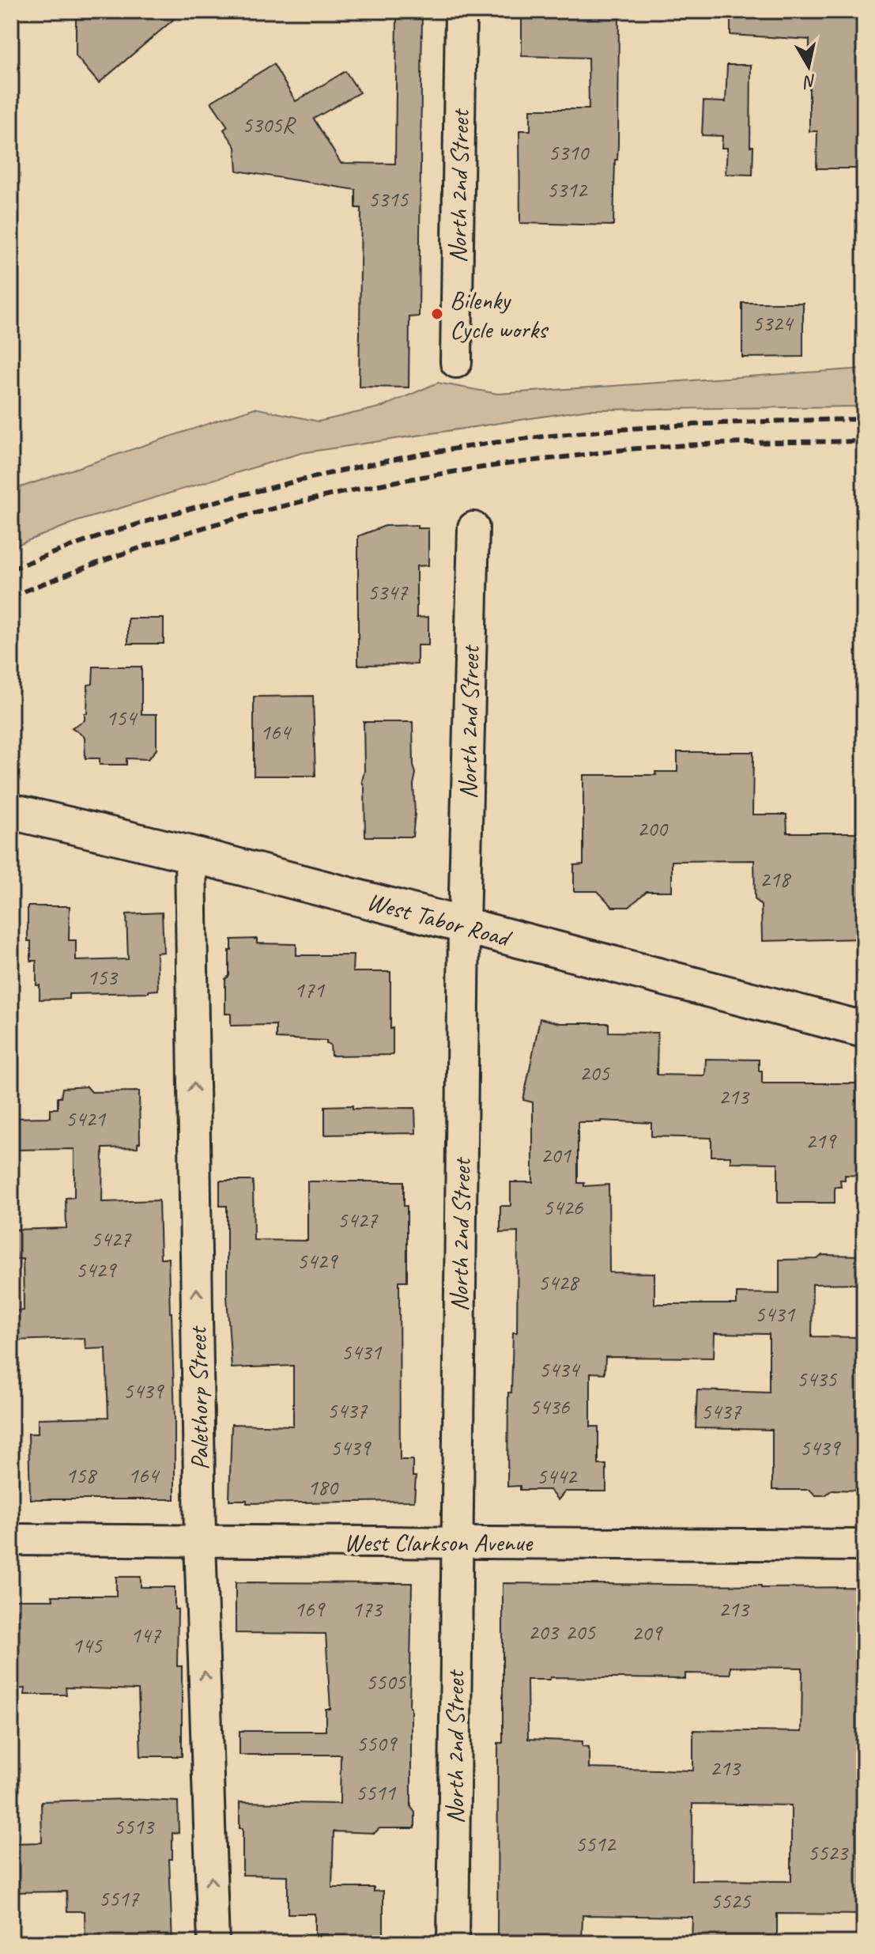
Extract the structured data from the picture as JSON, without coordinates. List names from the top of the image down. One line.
{"streets":{"street":["North 2nd Street","West Tabor Road","Palethorp Street","West Clarkson Avenue"]},"crossings":[["North 2nd Street","West Tabor Road"],["North 2nd Street","West Clarkson Avenue"],["West Tabor Road","Palethorp Street"],["Palethorp Street","West Clarkson Avenue"]],"one_way":["Palethorp Street"],"places":["Bilenky Cycle works"],"house_numbers":["5305R","5310","5312","5315","5324","5347","154","164","200","218","153","171","205","213","5421","219","201","5426","5427","5427","5429","5429","5428","5431","5431","5434","5435","5439","5436","5437","5437","5439","5439","158","164","5442","180","169","173","213","203","205","209","147","145","5505","5509","213","5511","5513","5512","5523","5517","5525"],"north":"bottom"}
